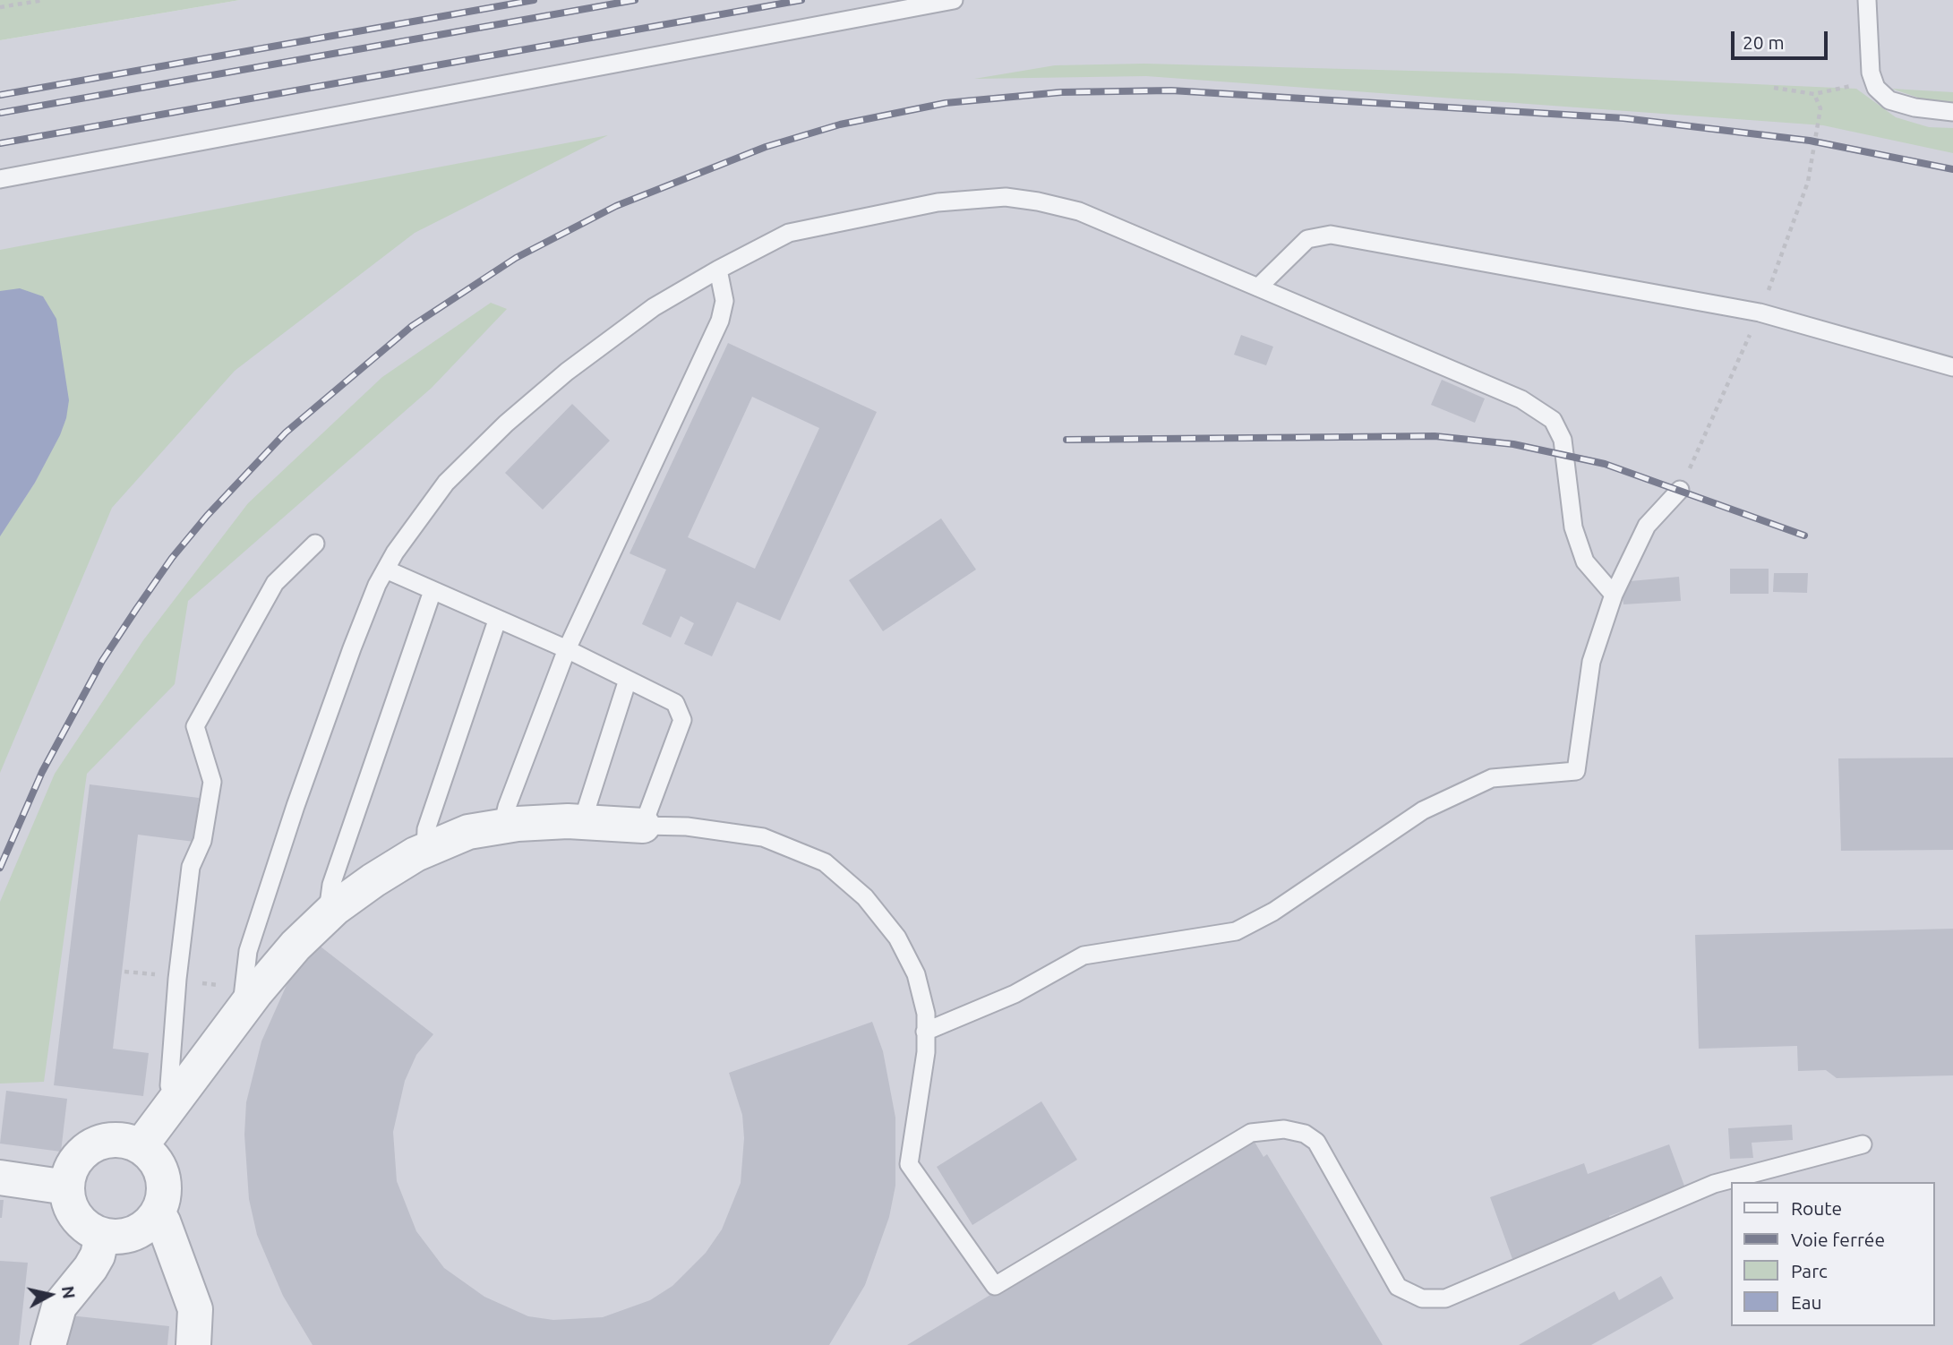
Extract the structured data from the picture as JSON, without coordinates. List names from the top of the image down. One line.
{"legend":["Route","Voie ferrée","Parc","Eau"],"scale_bar":"20 m","north":"right"}
